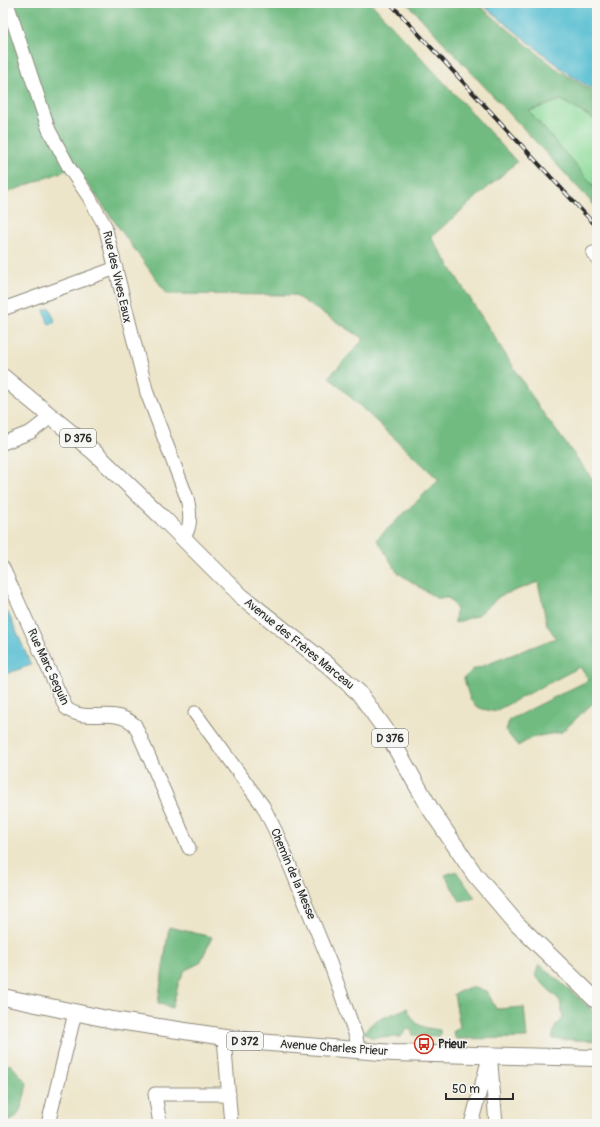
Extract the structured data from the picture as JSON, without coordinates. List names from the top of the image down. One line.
{"streets":{"main road":["D 376","Avenue des Frères Marceau","D 372","Avenue Charles Prieur"],"street":["Rue des Vives Eaux","Rue Marc Seguin","Chemin de la Messe"]},"crossings":[["Rue des Vives Eaux","Avenue des Frères Marceau"],["D 376","Avenue des Frères Marceau"],["Chemin de la Messe","Avenue Charles Prieur"]],"places":{"bus stop":["Prieur"]},"scale_bar":"50 m"}
